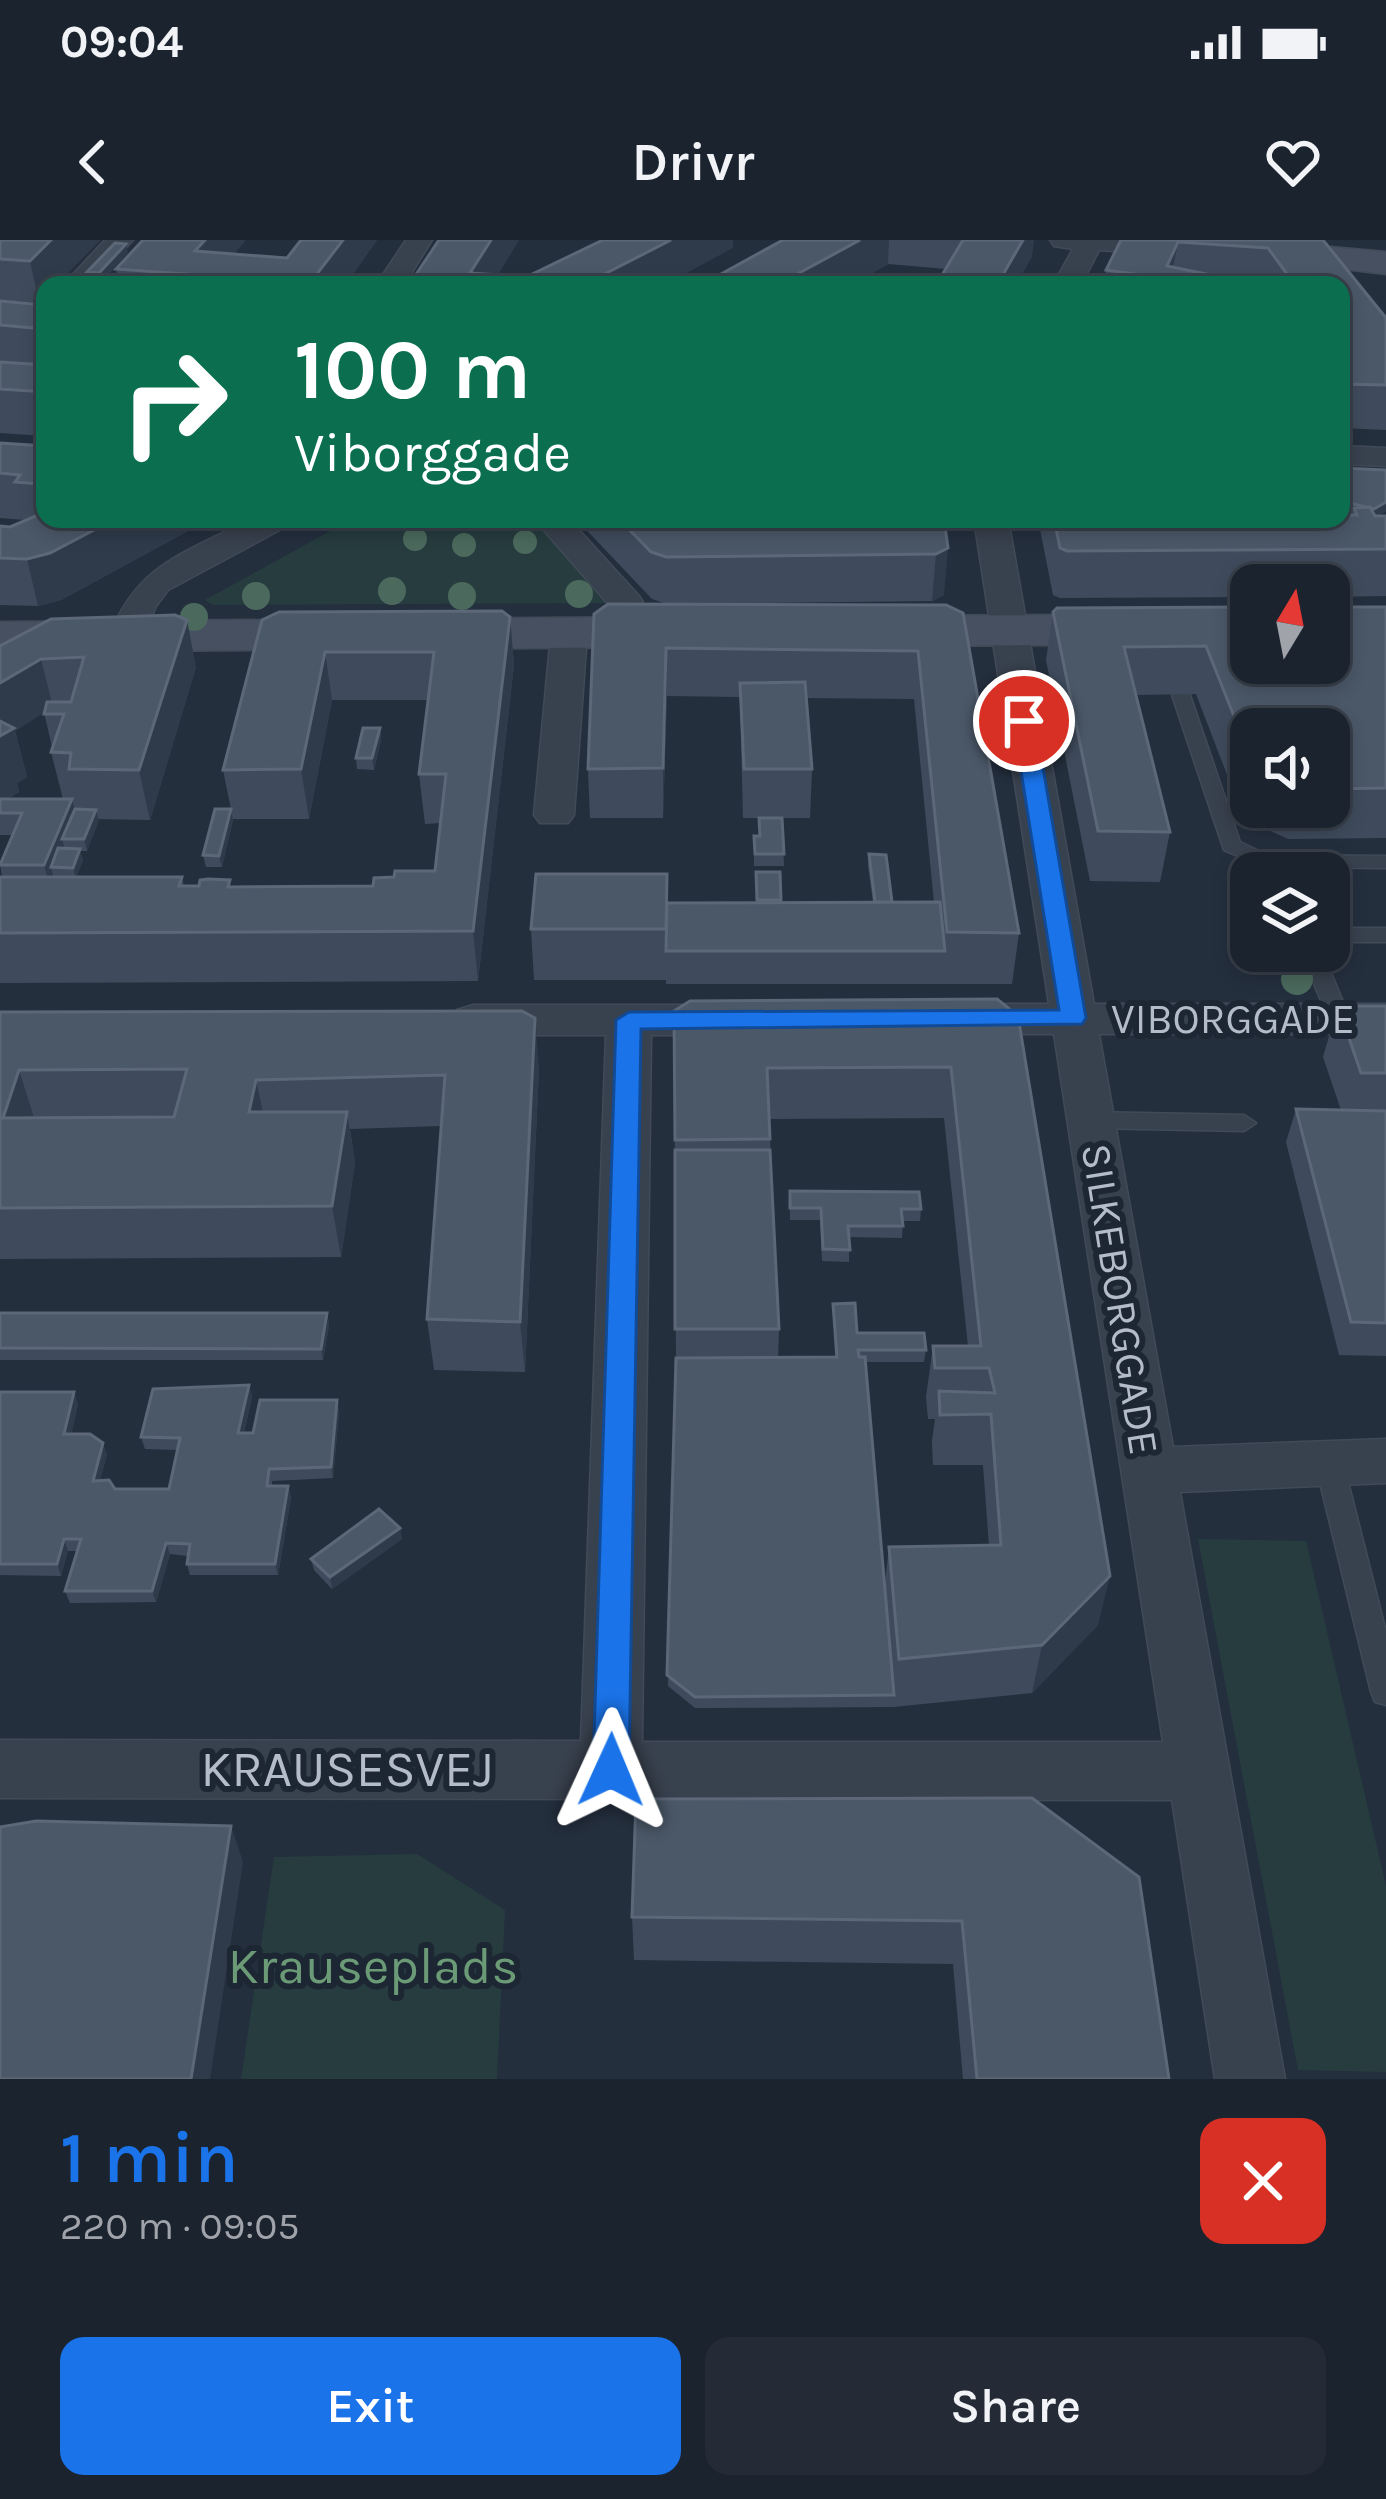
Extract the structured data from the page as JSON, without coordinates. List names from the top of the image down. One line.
{"streets":{"street":["VIBORGGADE","SILKEBORGGADE","KRAUSESVEJ"]},"crossings":[["VIBORGGADE","SILKEBORGGADE"],["SILKEBORGGADE","KRAUSESVEJ"]],"parks":["Krauseplads"],"north":"top","page":{"status":"09:04","header":"Drivr","turn":["100 m","Viborggade"],"heading":["1 min","220 m · 09:05"],"buttons":["Exit","Share"]}}
